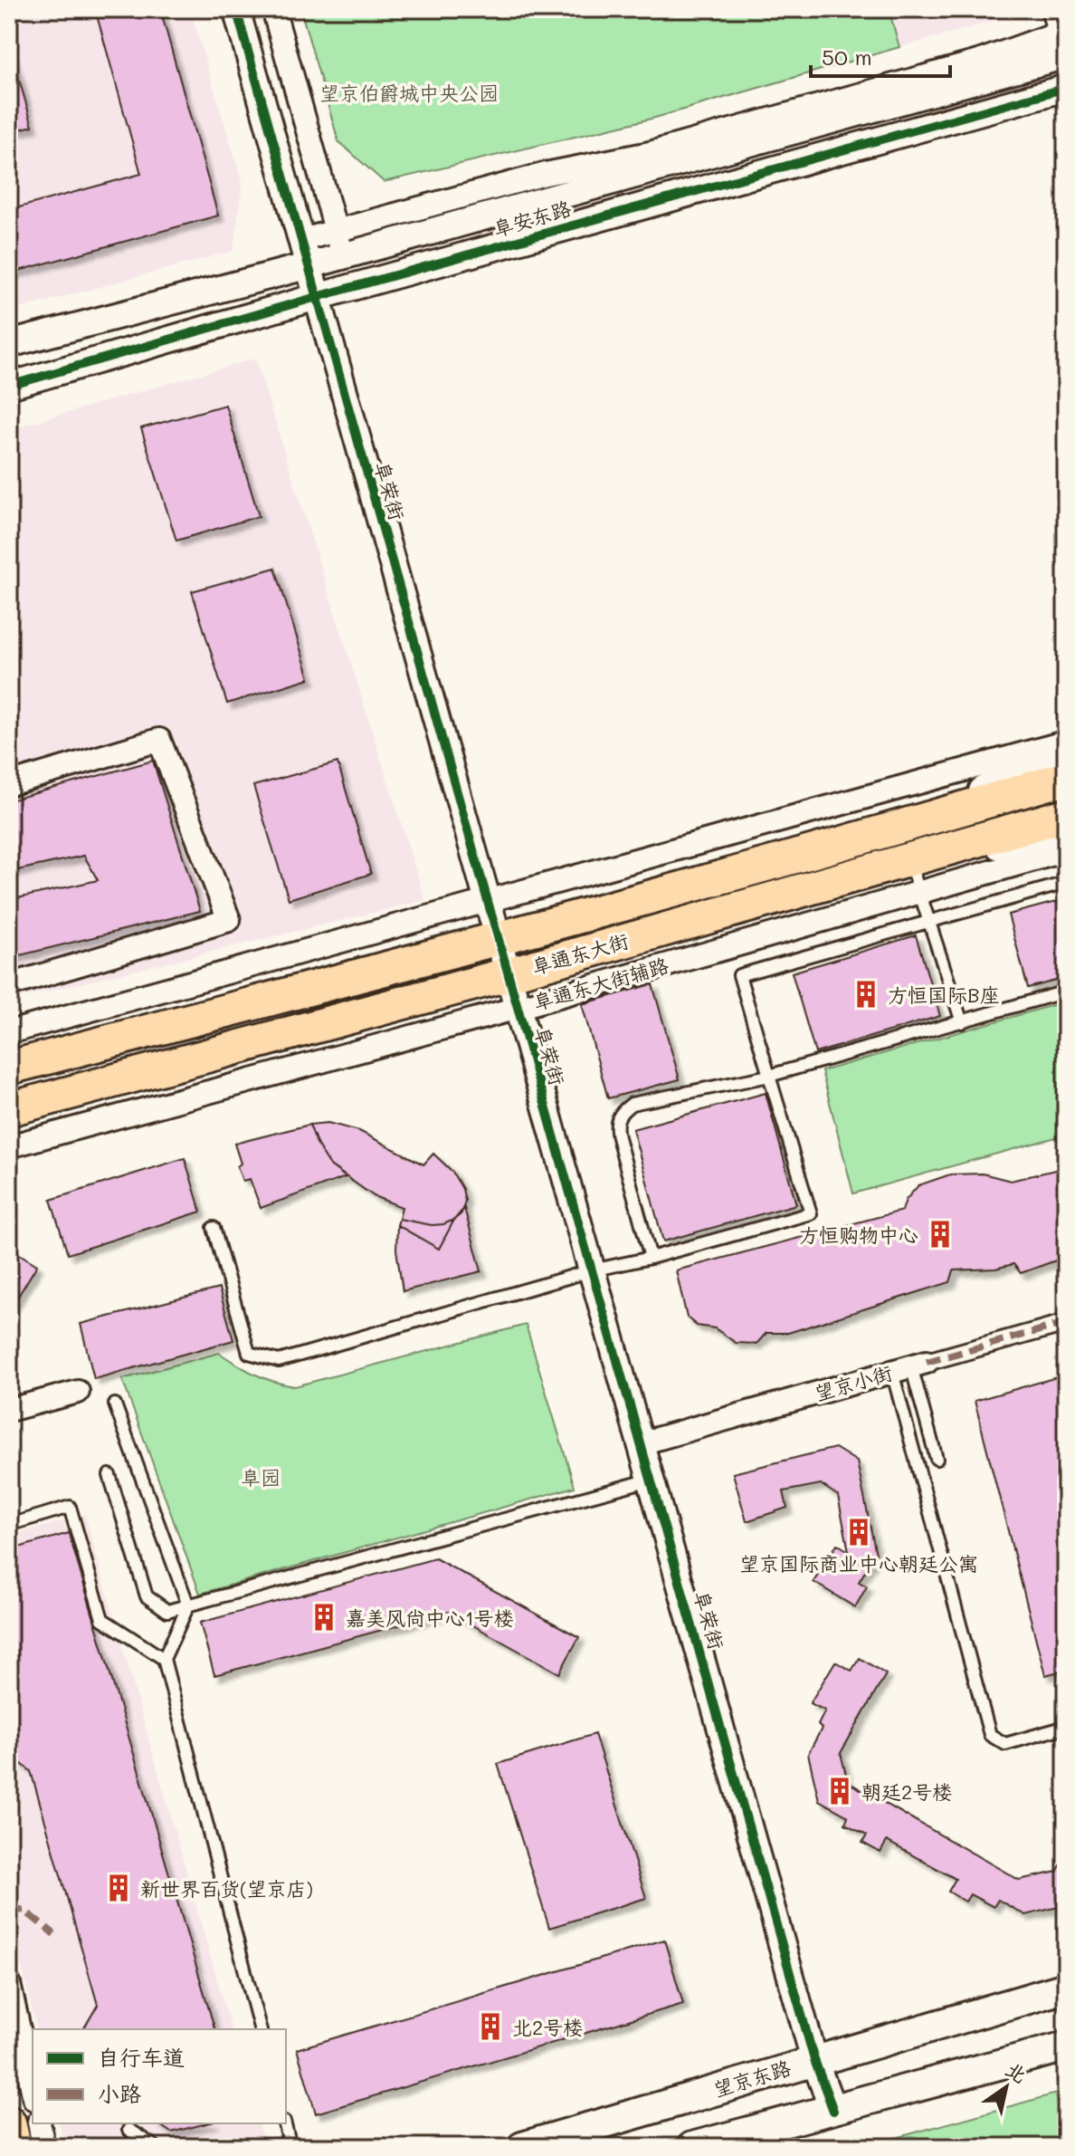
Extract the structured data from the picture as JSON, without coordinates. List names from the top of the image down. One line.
{"streets":{"main road":["阜通东大街","望京东路"],"street":["阜安东路","阜荣街","阜通东大街辅路","望京小街"]},"crossings":[["阜安东路","阜荣街"],["阜荣街","阜通东大街"],["阜荣街","阜通东大街辅路"],["阜荣街","望京小街"],["阜荣街","望京东路"]],"parks":["望京伯爵城中央公园","阜园"],"places":{"building":["方恒国际B座","方恒购物中心","望京国际商业中心朝廷公寓","嘉美风尚中心1号楼","朝廷2号楼","新世界百货(望京店)","北2号楼"]},"legend":["自行车道","小路"],"scale_bar":"50 m","north":"top right"}
